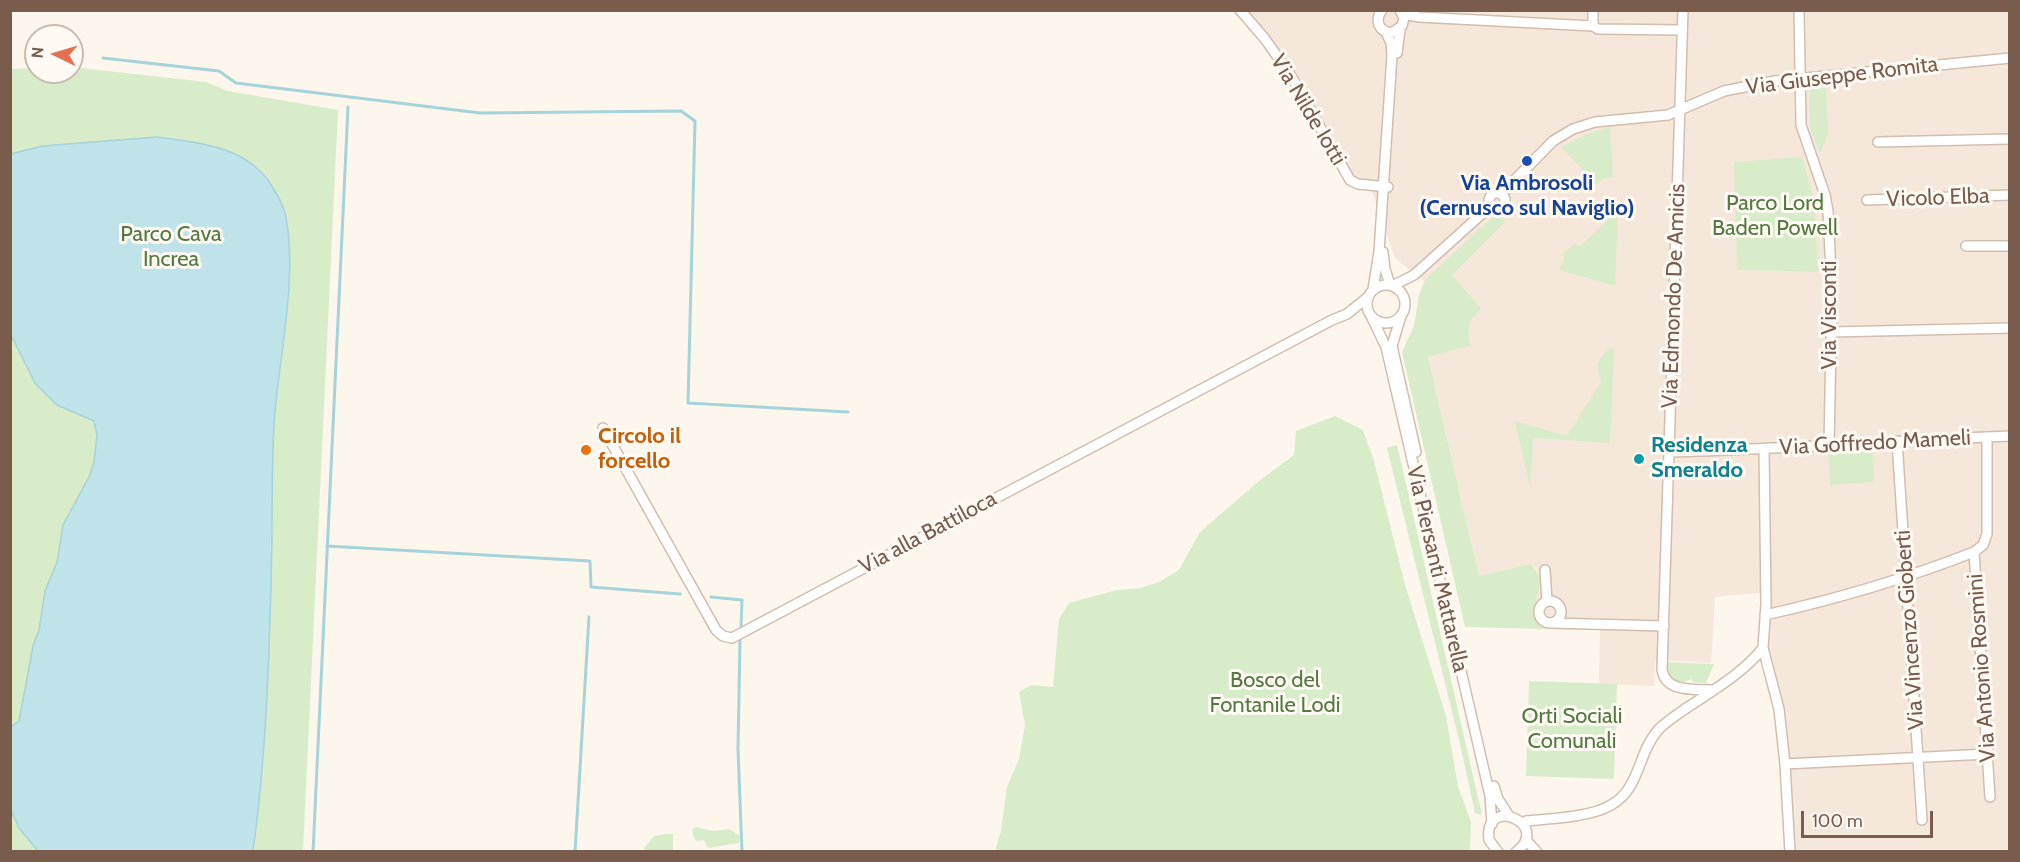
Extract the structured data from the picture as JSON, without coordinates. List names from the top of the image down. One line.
{"streets":{"street":["Via Giuseppe Romita","Via Nilde Iotti","Vicolo Elba","Via Edmondo De Amicis","Via Visconti","Via Goffredo Mameli","Via alla Battiloca","Via Piersanti Mattarella","Via Vincenzo Gioberti","Via Antonio Rosmini"]},"crossings":[["Via Giuseppe Romita","Via Edmondo De Amicis"],["Via Giuseppe Romita","Via Visconti"],["Via Edmondo De Amicis","Via Goffredo Mameli"],["Via Visconti","Via Goffredo Mameli"],["Via Goffredo Mameli","Via Vincenzo Gioberti"],["Via Goffredo Mameli","Via Antonio Rosmini"],["Via alla Battiloca","Via Piersanti Mattarella"]],"parks":["Parco Lord Baden Powell","Parco Cava Increa","Bosco del Fontanile Lodi","Orti Sociali Comunali"],"places":["Via Ambrosoli (Cernusco sul Naviglio)","Circolo il forcello","Residenza Smeraldo"],"scale_bar":"100 m","north":"left"}
